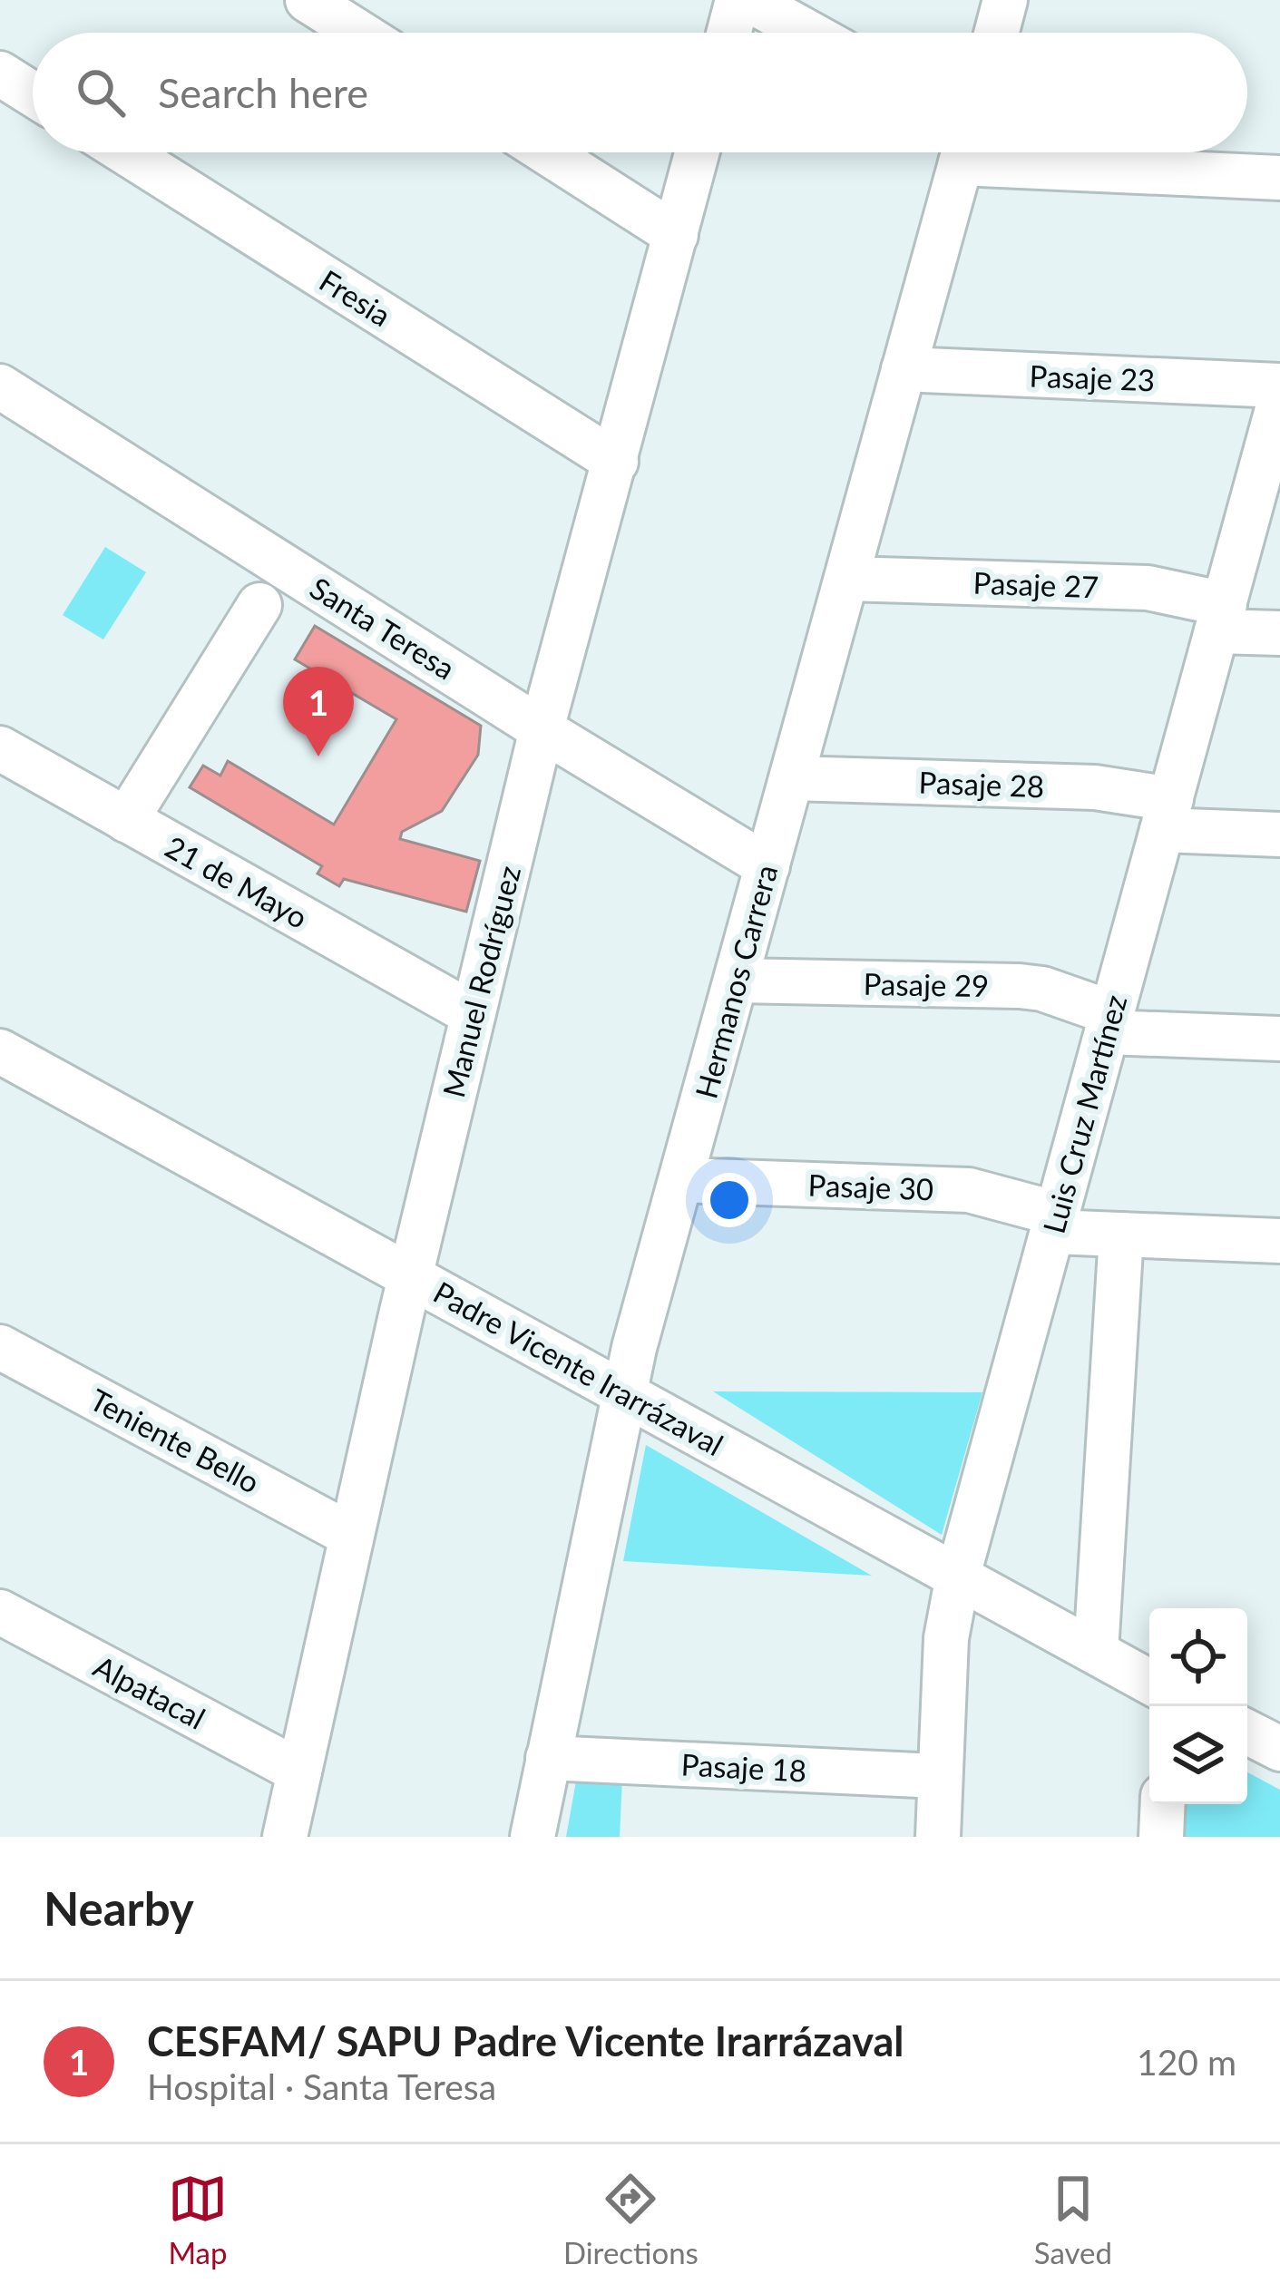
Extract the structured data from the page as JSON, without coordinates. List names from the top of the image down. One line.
{"streets":{"street":["Fresia","Pasaje 23","Pasaje 27","Santa Teresa","Pasaje 28","21 de Mayo","Manuel Rodríguez","Hermanos Carrera","Pasaje 29","Luis Cruz Martínez","Pasaje 30","Padre Vicente Irarrázaval","Teniente Bello","Alpatacal","Pasaje 18"]},"crossings":[["Fresia","Manuel Rodríguez"],["Pasaje 23","Hermanos Carrera"],["Pasaje 27","Hermanos Carrera"],["Pasaje 27","Luis Cruz Martínez"],["Santa Teresa","Manuel Rodríguez"],["Santa Teresa","Hermanos Carrera"],["Pasaje 28","Hermanos Carrera"],["Pasaje 28","Luis Cruz Martínez"],["21 de Mayo","Manuel Rodríguez"],["Manuel Rodríguez","Padre Vicente Irarrázaval"],["Manuel Rodríguez","Teniente Bello"],["Manuel Rodríguez","Alpatacal"],["Hermanos Carrera","Pasaje 29"],["Hermanos Carrera","Pasaje 30"],["Hermanos Carrera","Padre Vicente Irarrázaval"],["Hermanos Carrera","Pasaje 18"],["Pasaje 29","Luis Cruz Martínez"],["Luis Cruz Martínez","Pasaje 30"],["Luis Cruz Martínez","Padre Vicente Irarrázaval"],["Luis Cruz Martínez","Pasaje 18"]],"page":{"search":"Search here","pins":"1","heading":"Nearby","list":[{"mark":"1","name":"CESFAM/ SAPU Padre Vicente Irarrázaval","note":"Hospital · Santa Teresa","value":"120 m"}],"nav":["Map","Directions","Saved"]}}
